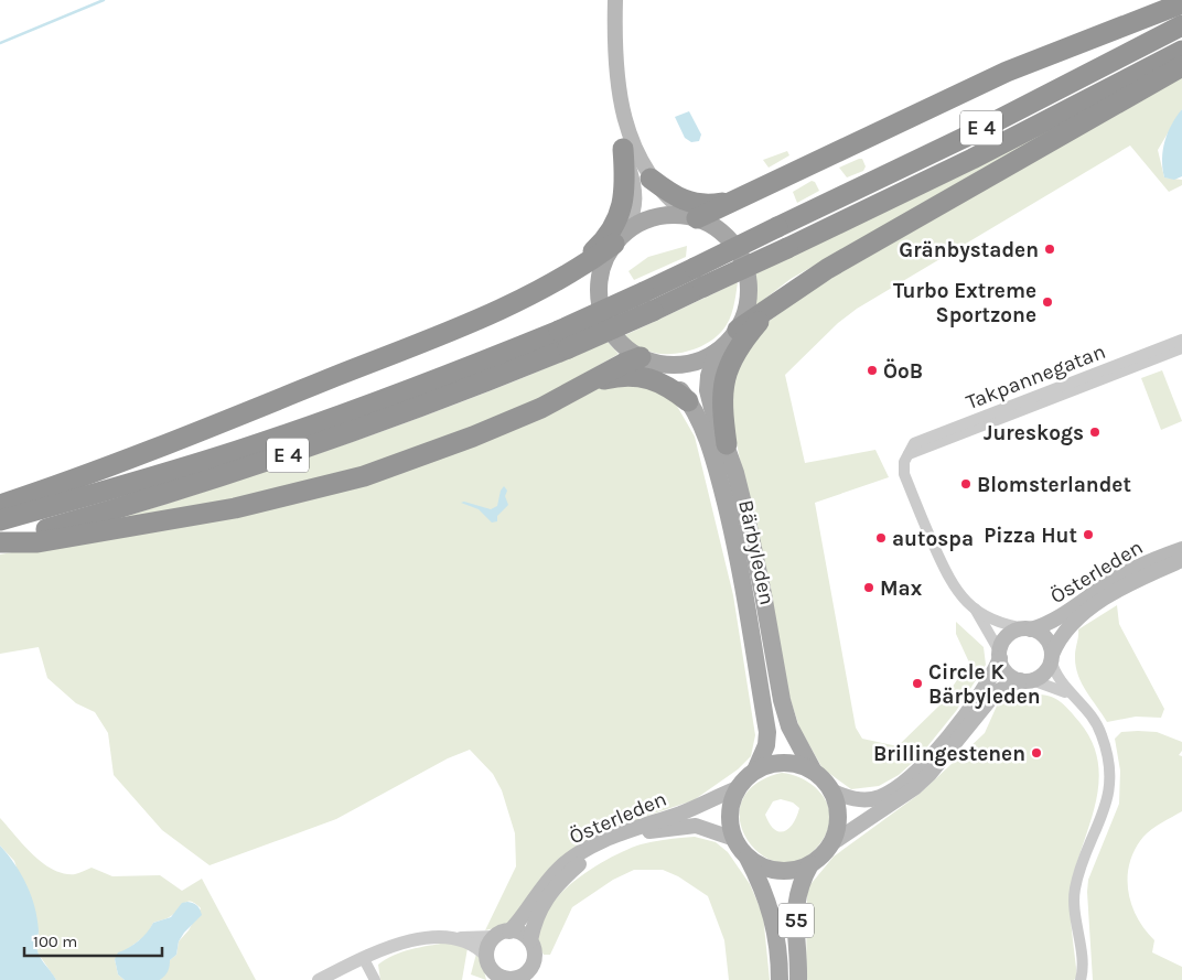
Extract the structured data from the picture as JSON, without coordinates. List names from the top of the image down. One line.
{"streets":{"highway":["E 4"],"main road":["Bärbyleden","Österleden","55"],"street":["Takpannegatan"]},"crossings":[["Bärbyleden","Österleden"],["Bärbyleden","55"],["Österleden","55"]],"places":["Gränbystaden","Turbo Extreme Sportzone","ÖoB","Jureskogs","Blomsterlandet","Pizza Hut","autospa","Max","Circle K Bärbyleden","Brillingestenen"],"scale_bar":"100 m"}
